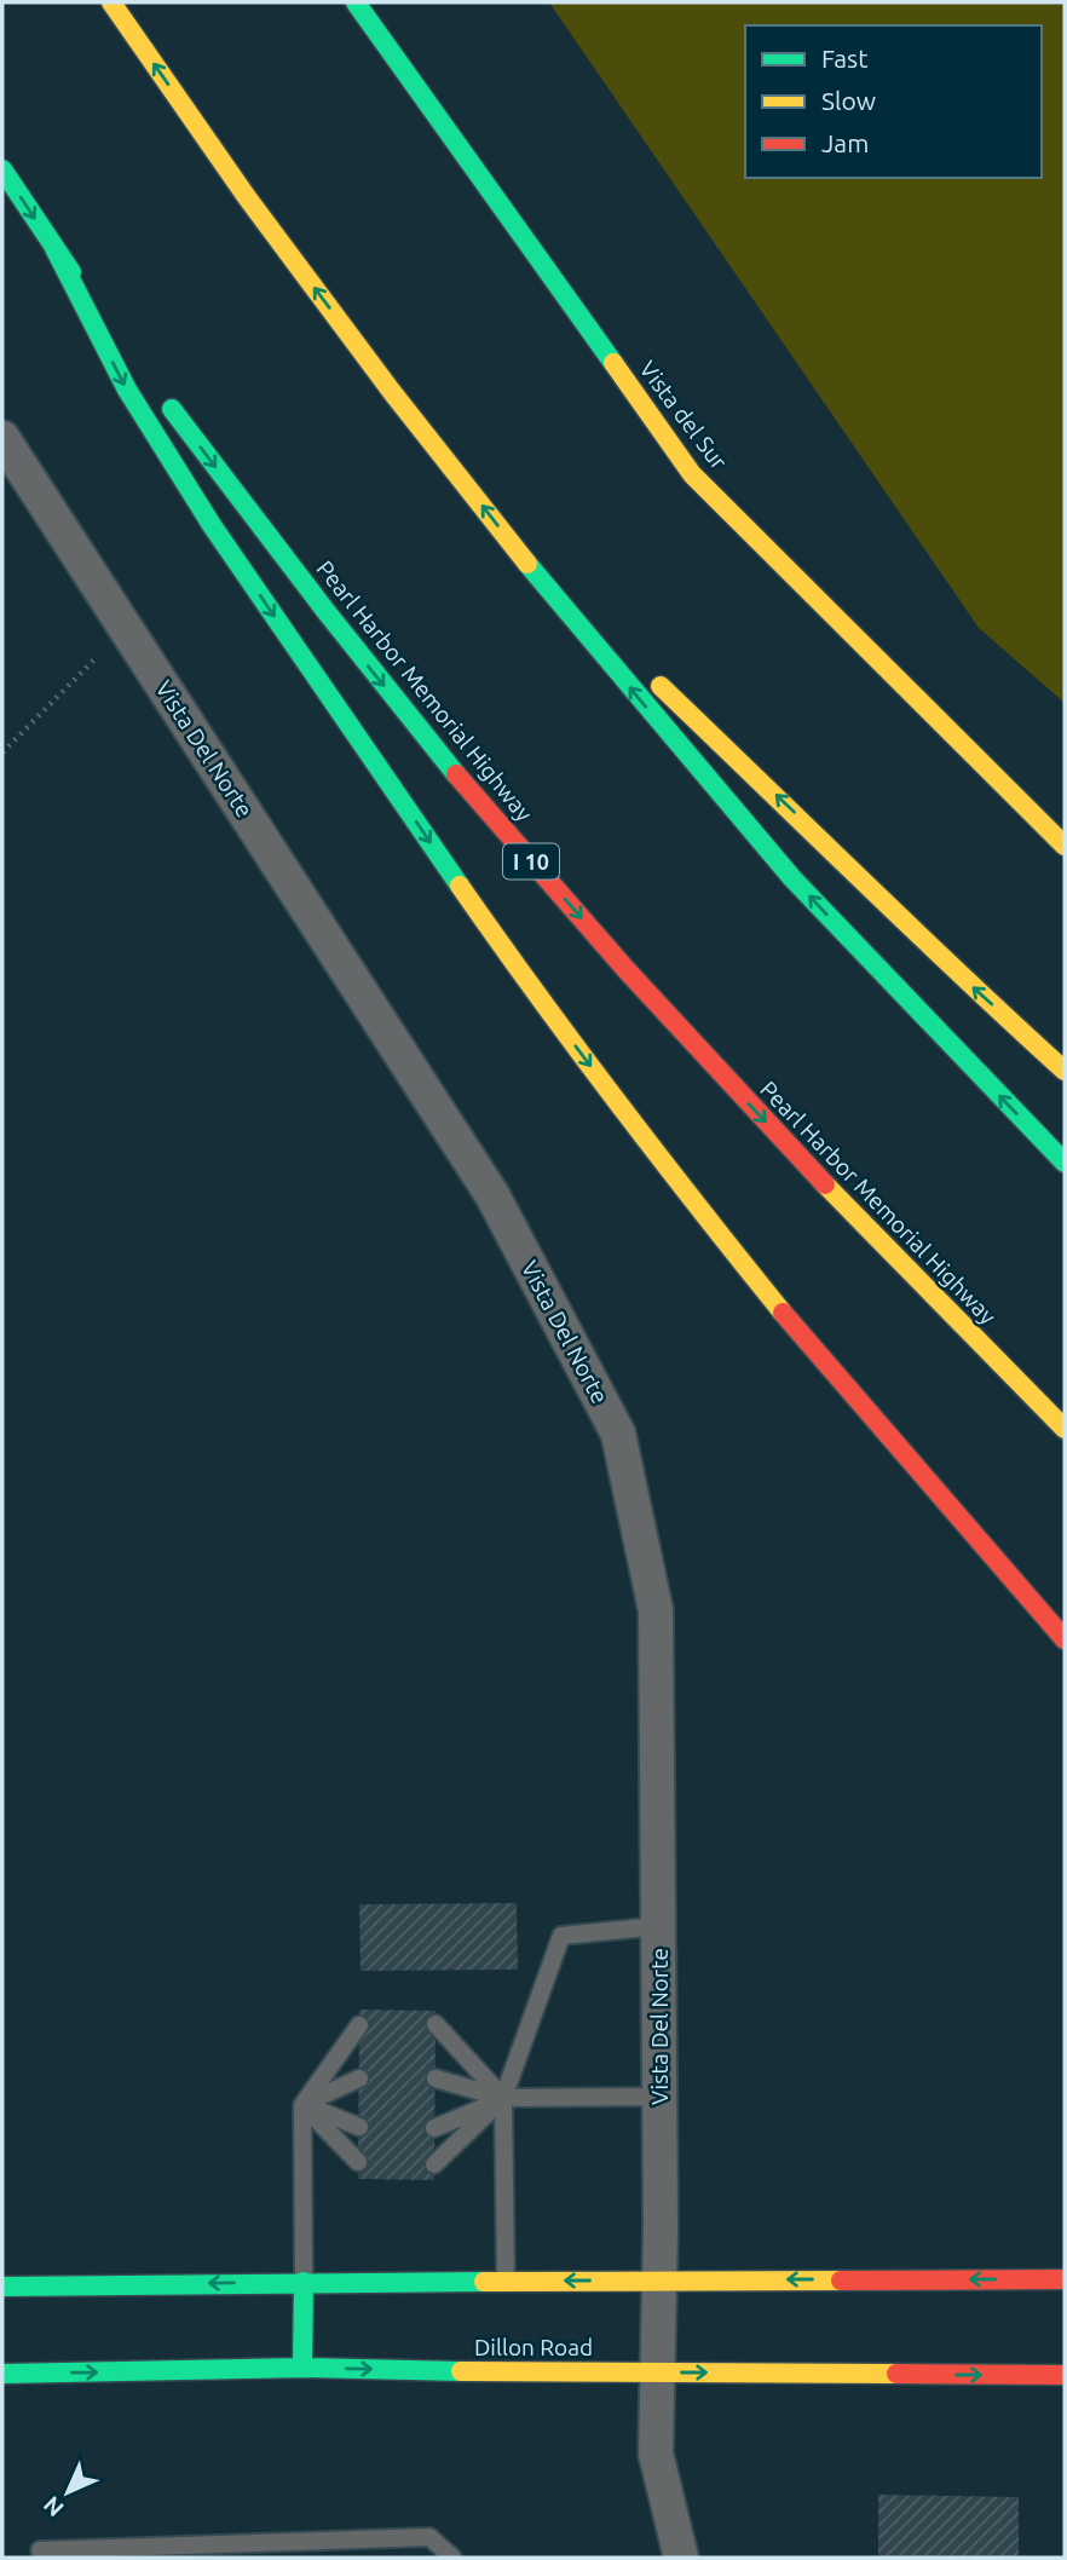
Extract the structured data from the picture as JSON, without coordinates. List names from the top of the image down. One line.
{"streets":{"main road":["Vista del Sur","Pearl Harbor Memorial Highway","I 10","Dillon Road"],"street":["Vista Del Norte"]},"crossings":[["Vista Del Norte","Dillon Road"]],"legend":["Fast","Slow","Jam"],"north":"bottom left"}
